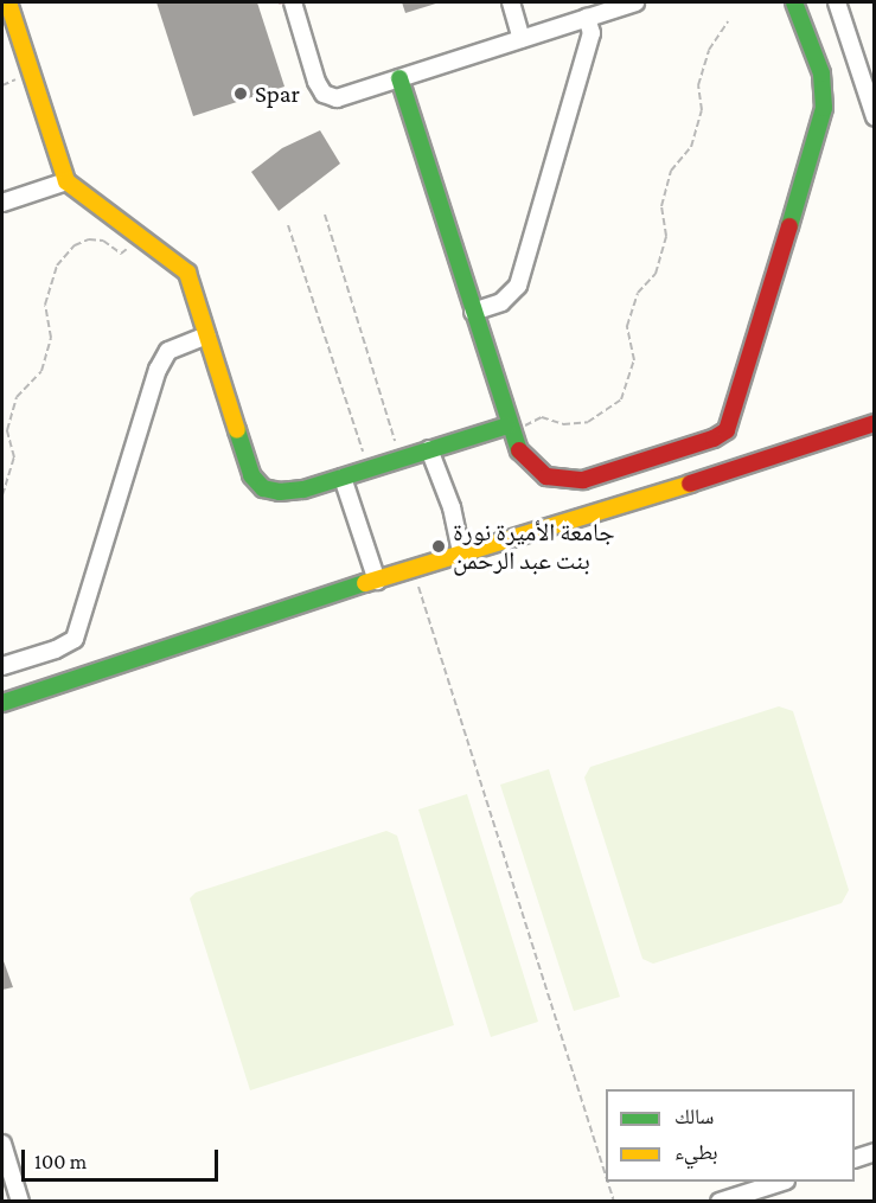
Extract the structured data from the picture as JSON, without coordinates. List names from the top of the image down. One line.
{"places":["Spar","جامعة الأميرة نورة بنت عبد الرحمن"],"legend":["سالك","بطيء"],"scale_bar":"100 m"}
